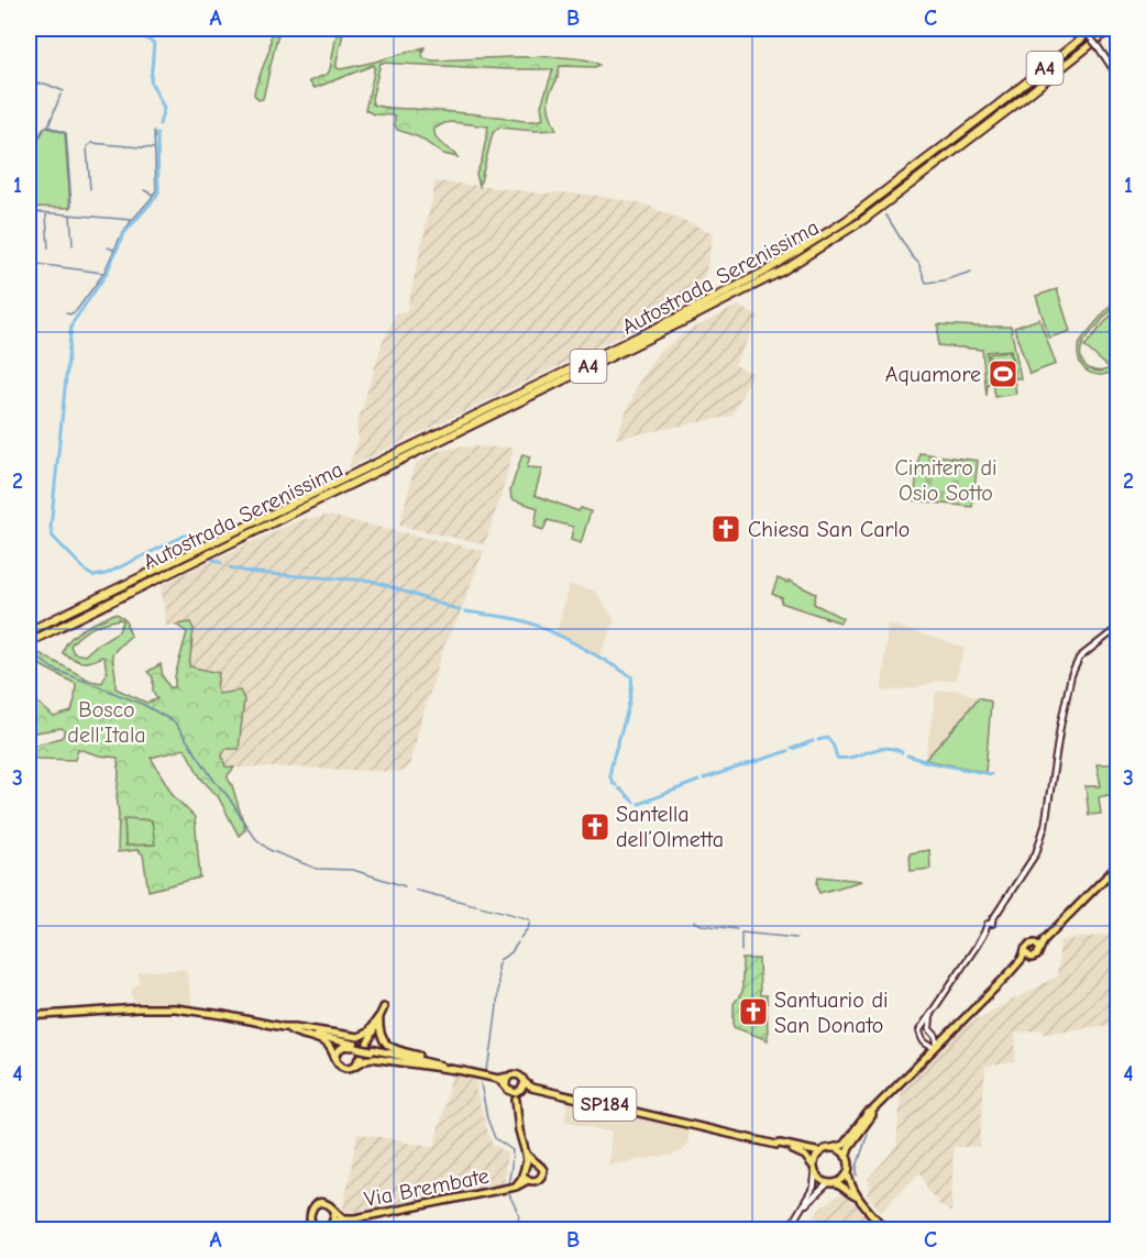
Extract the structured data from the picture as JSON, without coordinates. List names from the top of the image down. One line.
{"streets":{"highway":["A4","Autostrada Serenissima"],"main road":["SP184","Via Brembate"]},"parks":["Cimitero di Osio Sotto","Bosco dell'Itala"],"places":{"sports":["Aquamore"],"church":["Chiesa San Carlo","Santella dell’Olmetta","Santuario di San Donato"]},"grid":{"columns":["A","B","C"],"rows":["1","2","3","4"]}}
